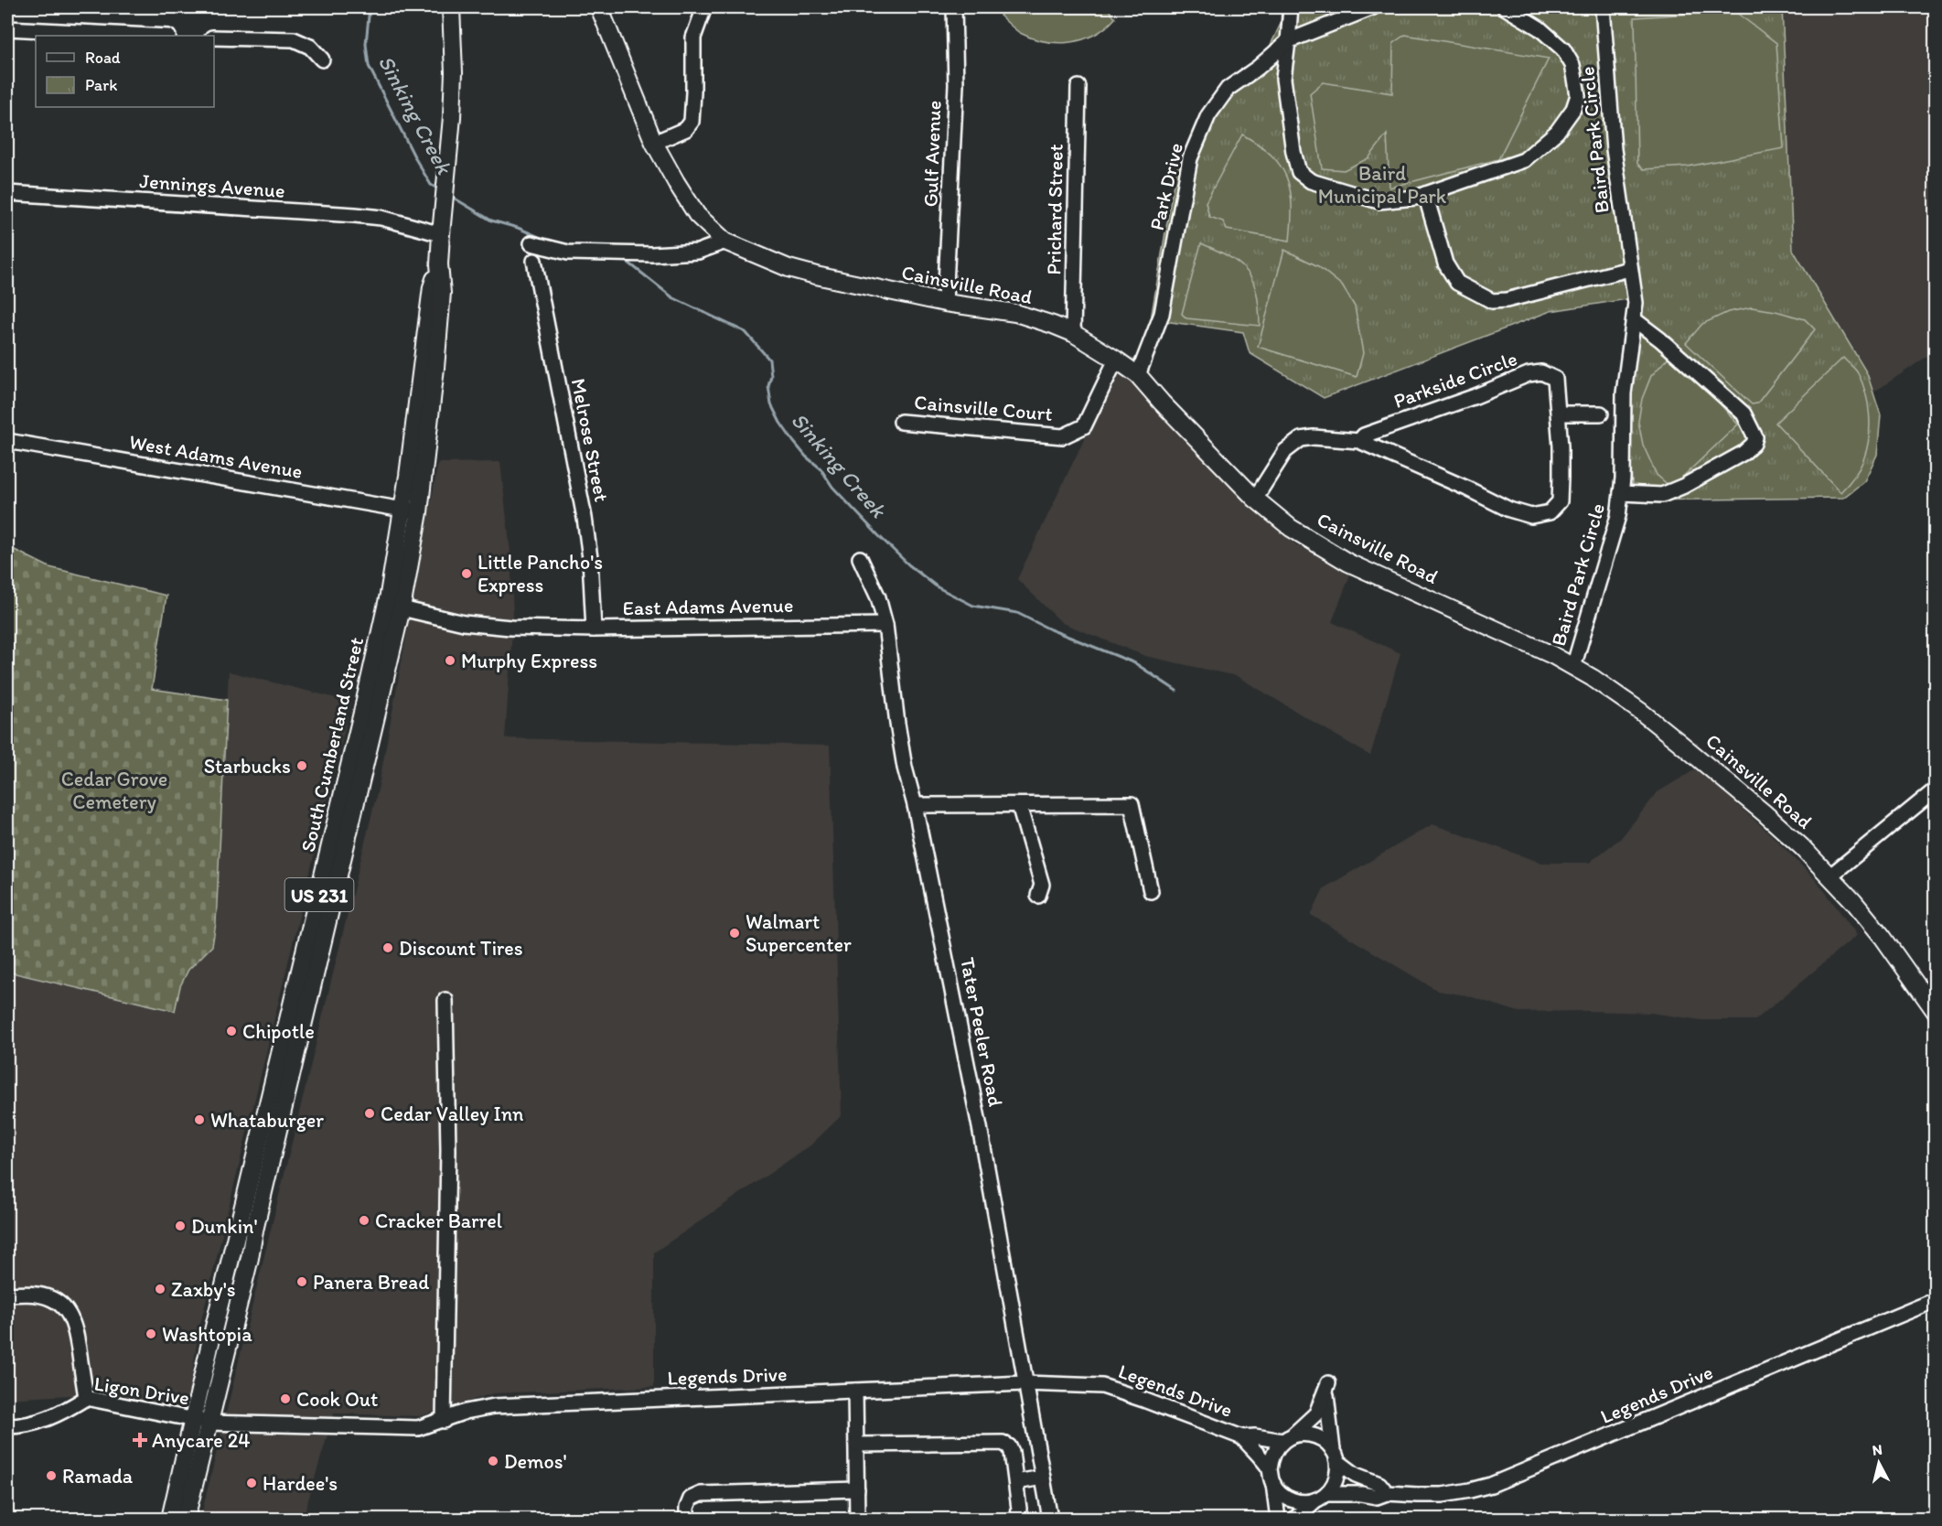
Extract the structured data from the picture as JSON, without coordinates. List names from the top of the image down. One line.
{"streets":{"main road":["Cainsville Road","South Cumberland Street","US 231"],"street":["Baird Park Circle","Gulf Avenue","Jennings Avenue","Park Drive","Prichard Street","Parkside Circle","Cainsville Court","Melrose Street","West Adams Avenue","East Adams Avenue","Tater Peeler Road","Legends Drive","Ligon Drive"]},"crossings":[["Baird Park Circle","Park Drive"],["Baird Park Circle","Cainsville Road"],["Gulf Avenue","Cainsville Road"],["Jennings Avenue","South Cumberland Street"],["Park Drive","Cainsville Road"],["Prichard Street","Cainsville Road"],["Cainsville Road","Parkside Circle"],["Cainsville Road","Cainsville Court"],["Melrose Street","East Adams Avenue"],["West Adams Avenue","South Cumberland Street"],["East Adams Avenue","South Cumberland Street"],["East Adams Avenue","Tater Peeler Road"],["South Cumberland Street","Legends Drive"],["South Cumberland Street","Ligon Drive"],["Tater Peeler Road","Legends Drive"],["Legends Drive","Ligon Drive"]],"water":["Sinking Creek"],"parks":["Baird Municipal Park","Cedar Grove Cemetery"],"places":{"other":["Little Pancho's Express","Murphy Express","Starbucks","Walmart Supercenter","Discount Tires","Chipotle","Cedar Valley Inn","Whataburger","Cracker Barrel","Dunkin'","Panera Bread","Zaxby's","Washtopia","Cook Out","Demos'","Ramada","Hardee's"],"health":["Anycare 24"]},"legend":["Road","Park"],"north":"top"}
